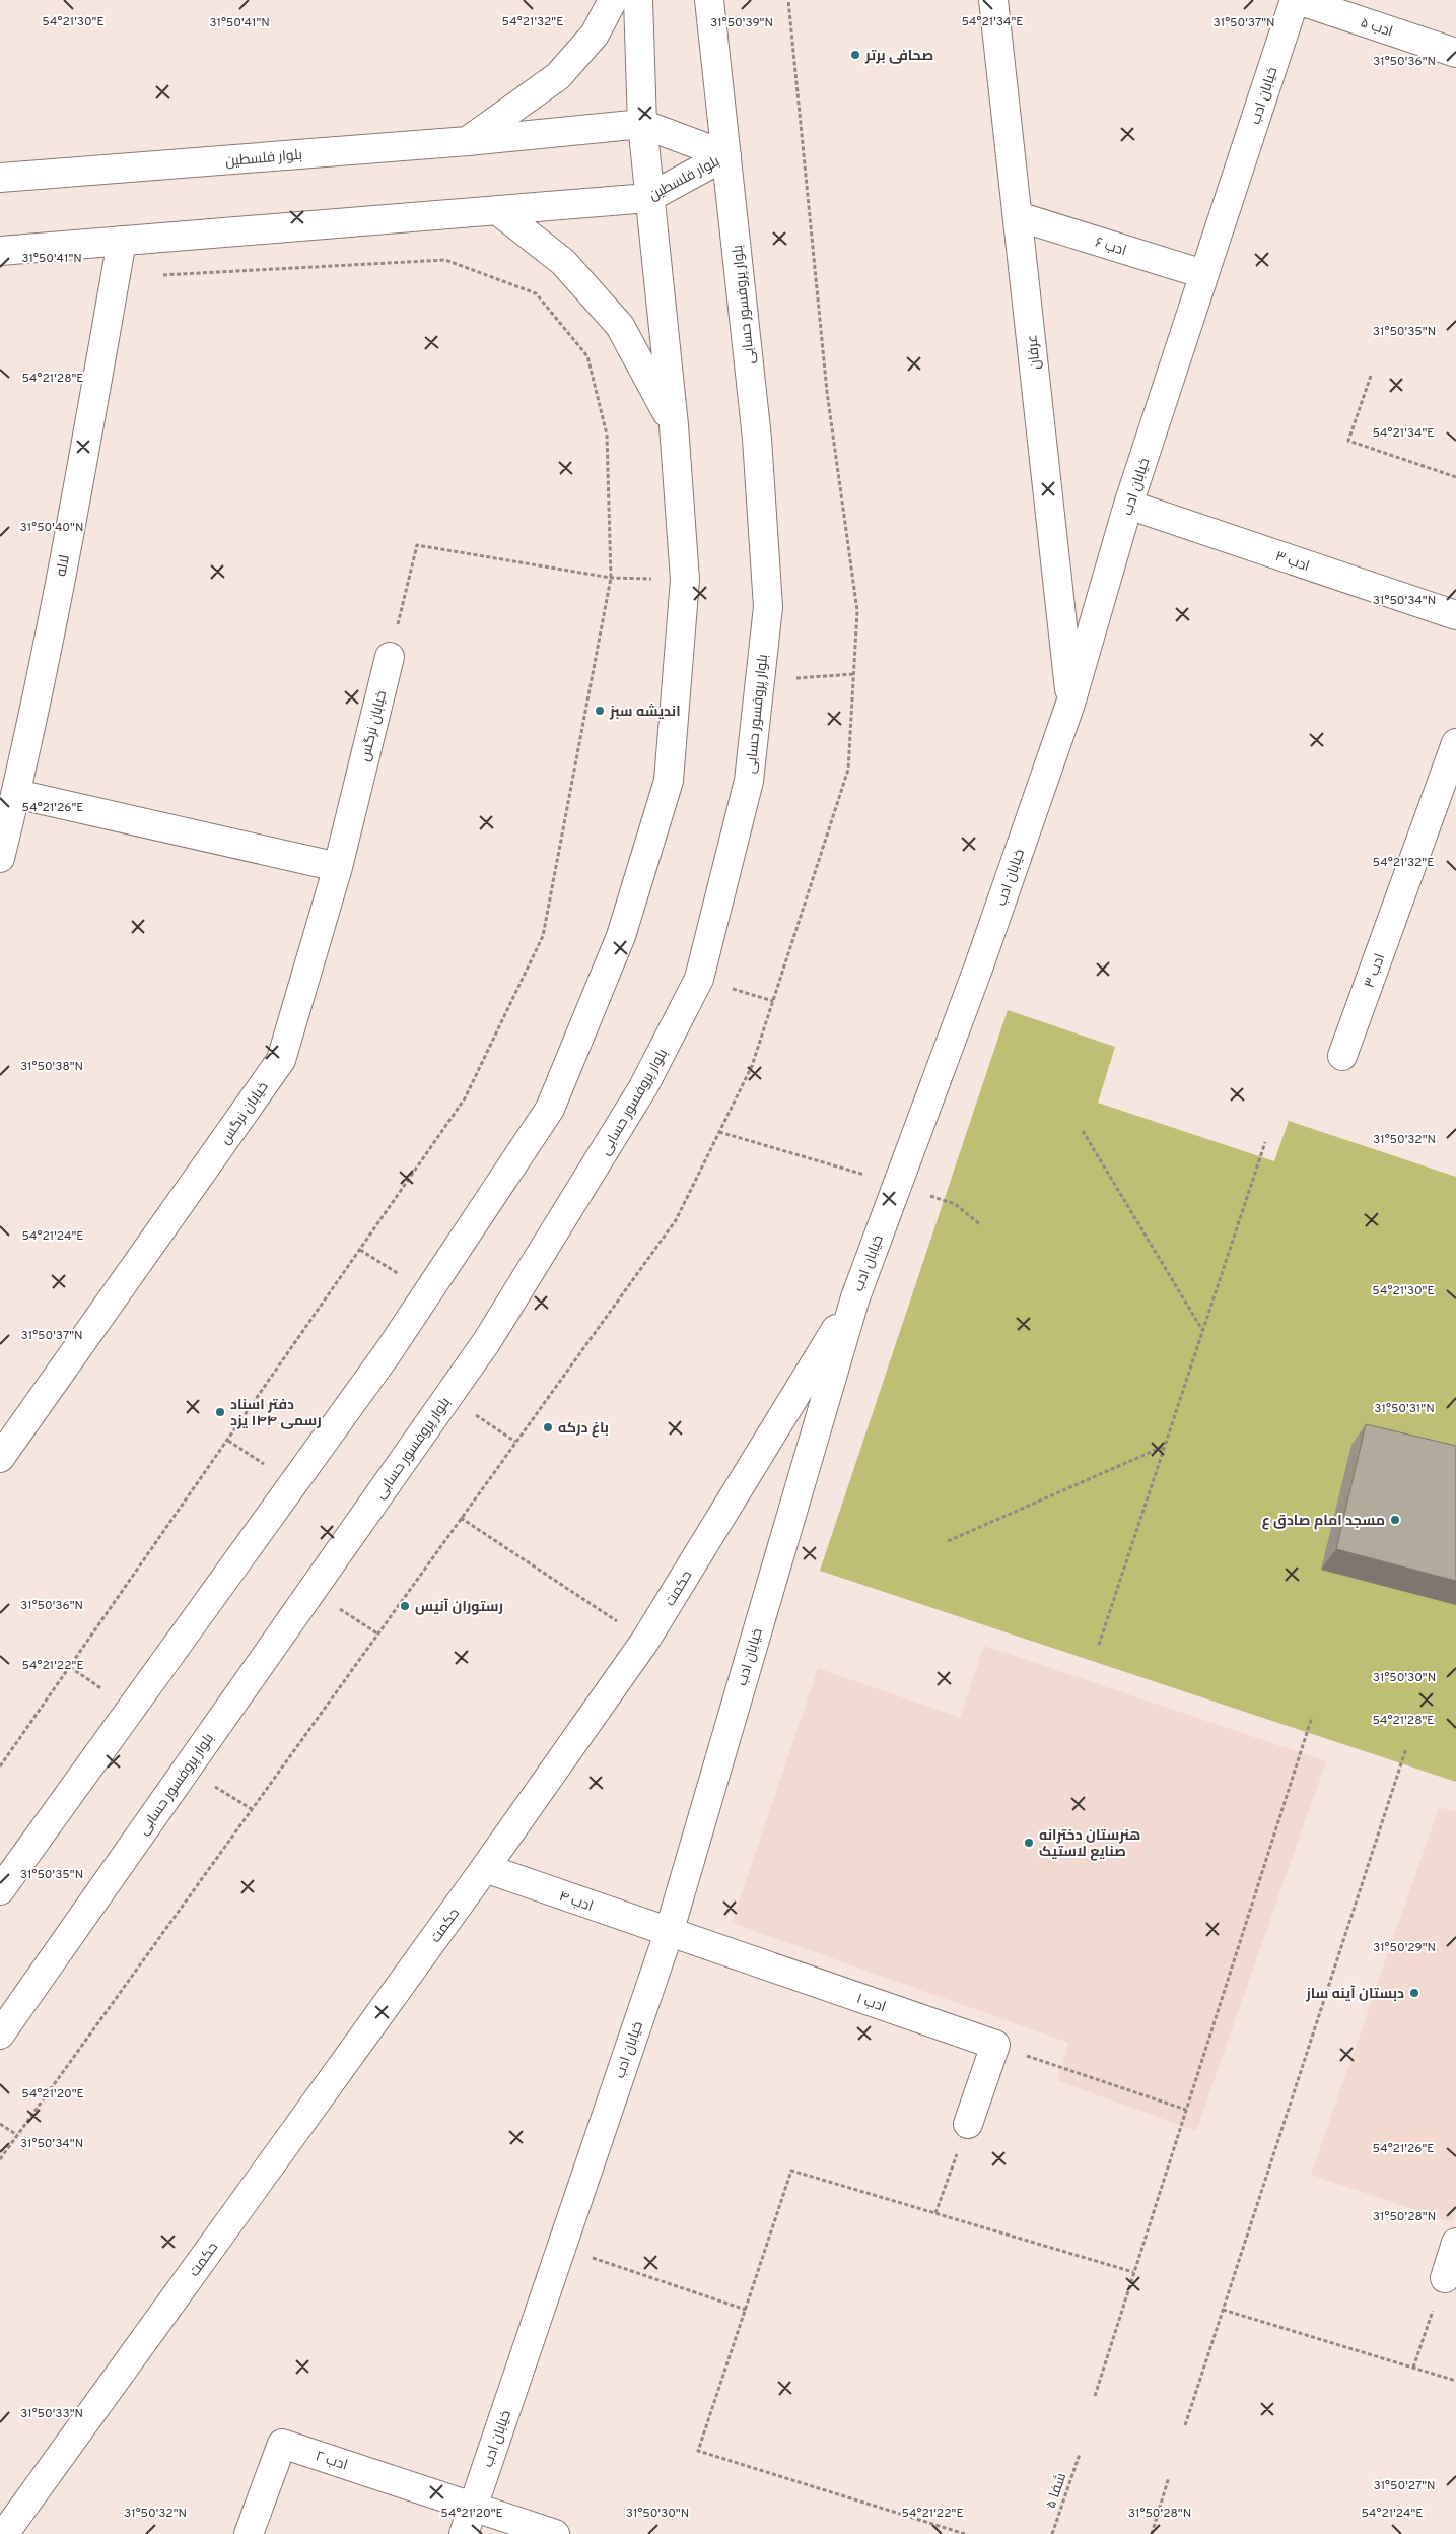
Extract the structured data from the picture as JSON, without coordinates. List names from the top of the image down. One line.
{"streets":{"street":["ادب ۵","خیابان ادب","بلوار فلسطین","ادب ۶","بلوار پروفسور حسابی","عرفان","ادب ۳","لاله","خیابان نرگس","حکمت","ادب ۴","ادب ۱","ادب ۲"],"path":["شفا ۵"]},"crossings":[["ادب ۵","خیابان ادب"],["خیابان ادب","ادب ۶"],["خیابان ادب","عرفان"],["خیابان ادب","ادب ۳"],["خیابان ادب","حکمت"],["خیابان ادب","ادب ۴"],["خیابان ادب","ادب ۱"],["خیابان ادب","ادب ۲"],["بلوار فلسطین","بلوار پروفسور حسابی"],["بلوار فلسطین","لاله"],["ادب ۶","عرفان"],["حکمت","ادب ۴"],["ادب ۴","ادب ۱"]],"places":["صحافی برتر","اندیشه سبز","دفتر اسناد رسمی ۱۴۴ یزد","باغ درکه","مسجد امام صادق ع","رستوران آنیس","هنرستان دخترانه صنایع لاستیک","دبستان آینه ساز"],"coordinates":["54°21'30\"E","54°21'32\"E","54°21'34\"E","31°50'41\"N","31°50'39\"N","31°50'37\"N","31°50'36\"N","31°50'35\"N","54°21'28\"E","31°50'40\"N","31°50'34\"N","54°21'26\"E","31°50'38\"N","31°50'32\"N","54°21'24\"E","31°50'31\"N","54°21'22\"E","31°50'30\"N","31°50'29\"N","54°21'20\"E","31°50'28\"N","31°50'33\"N","31°50'27\"N"]}
